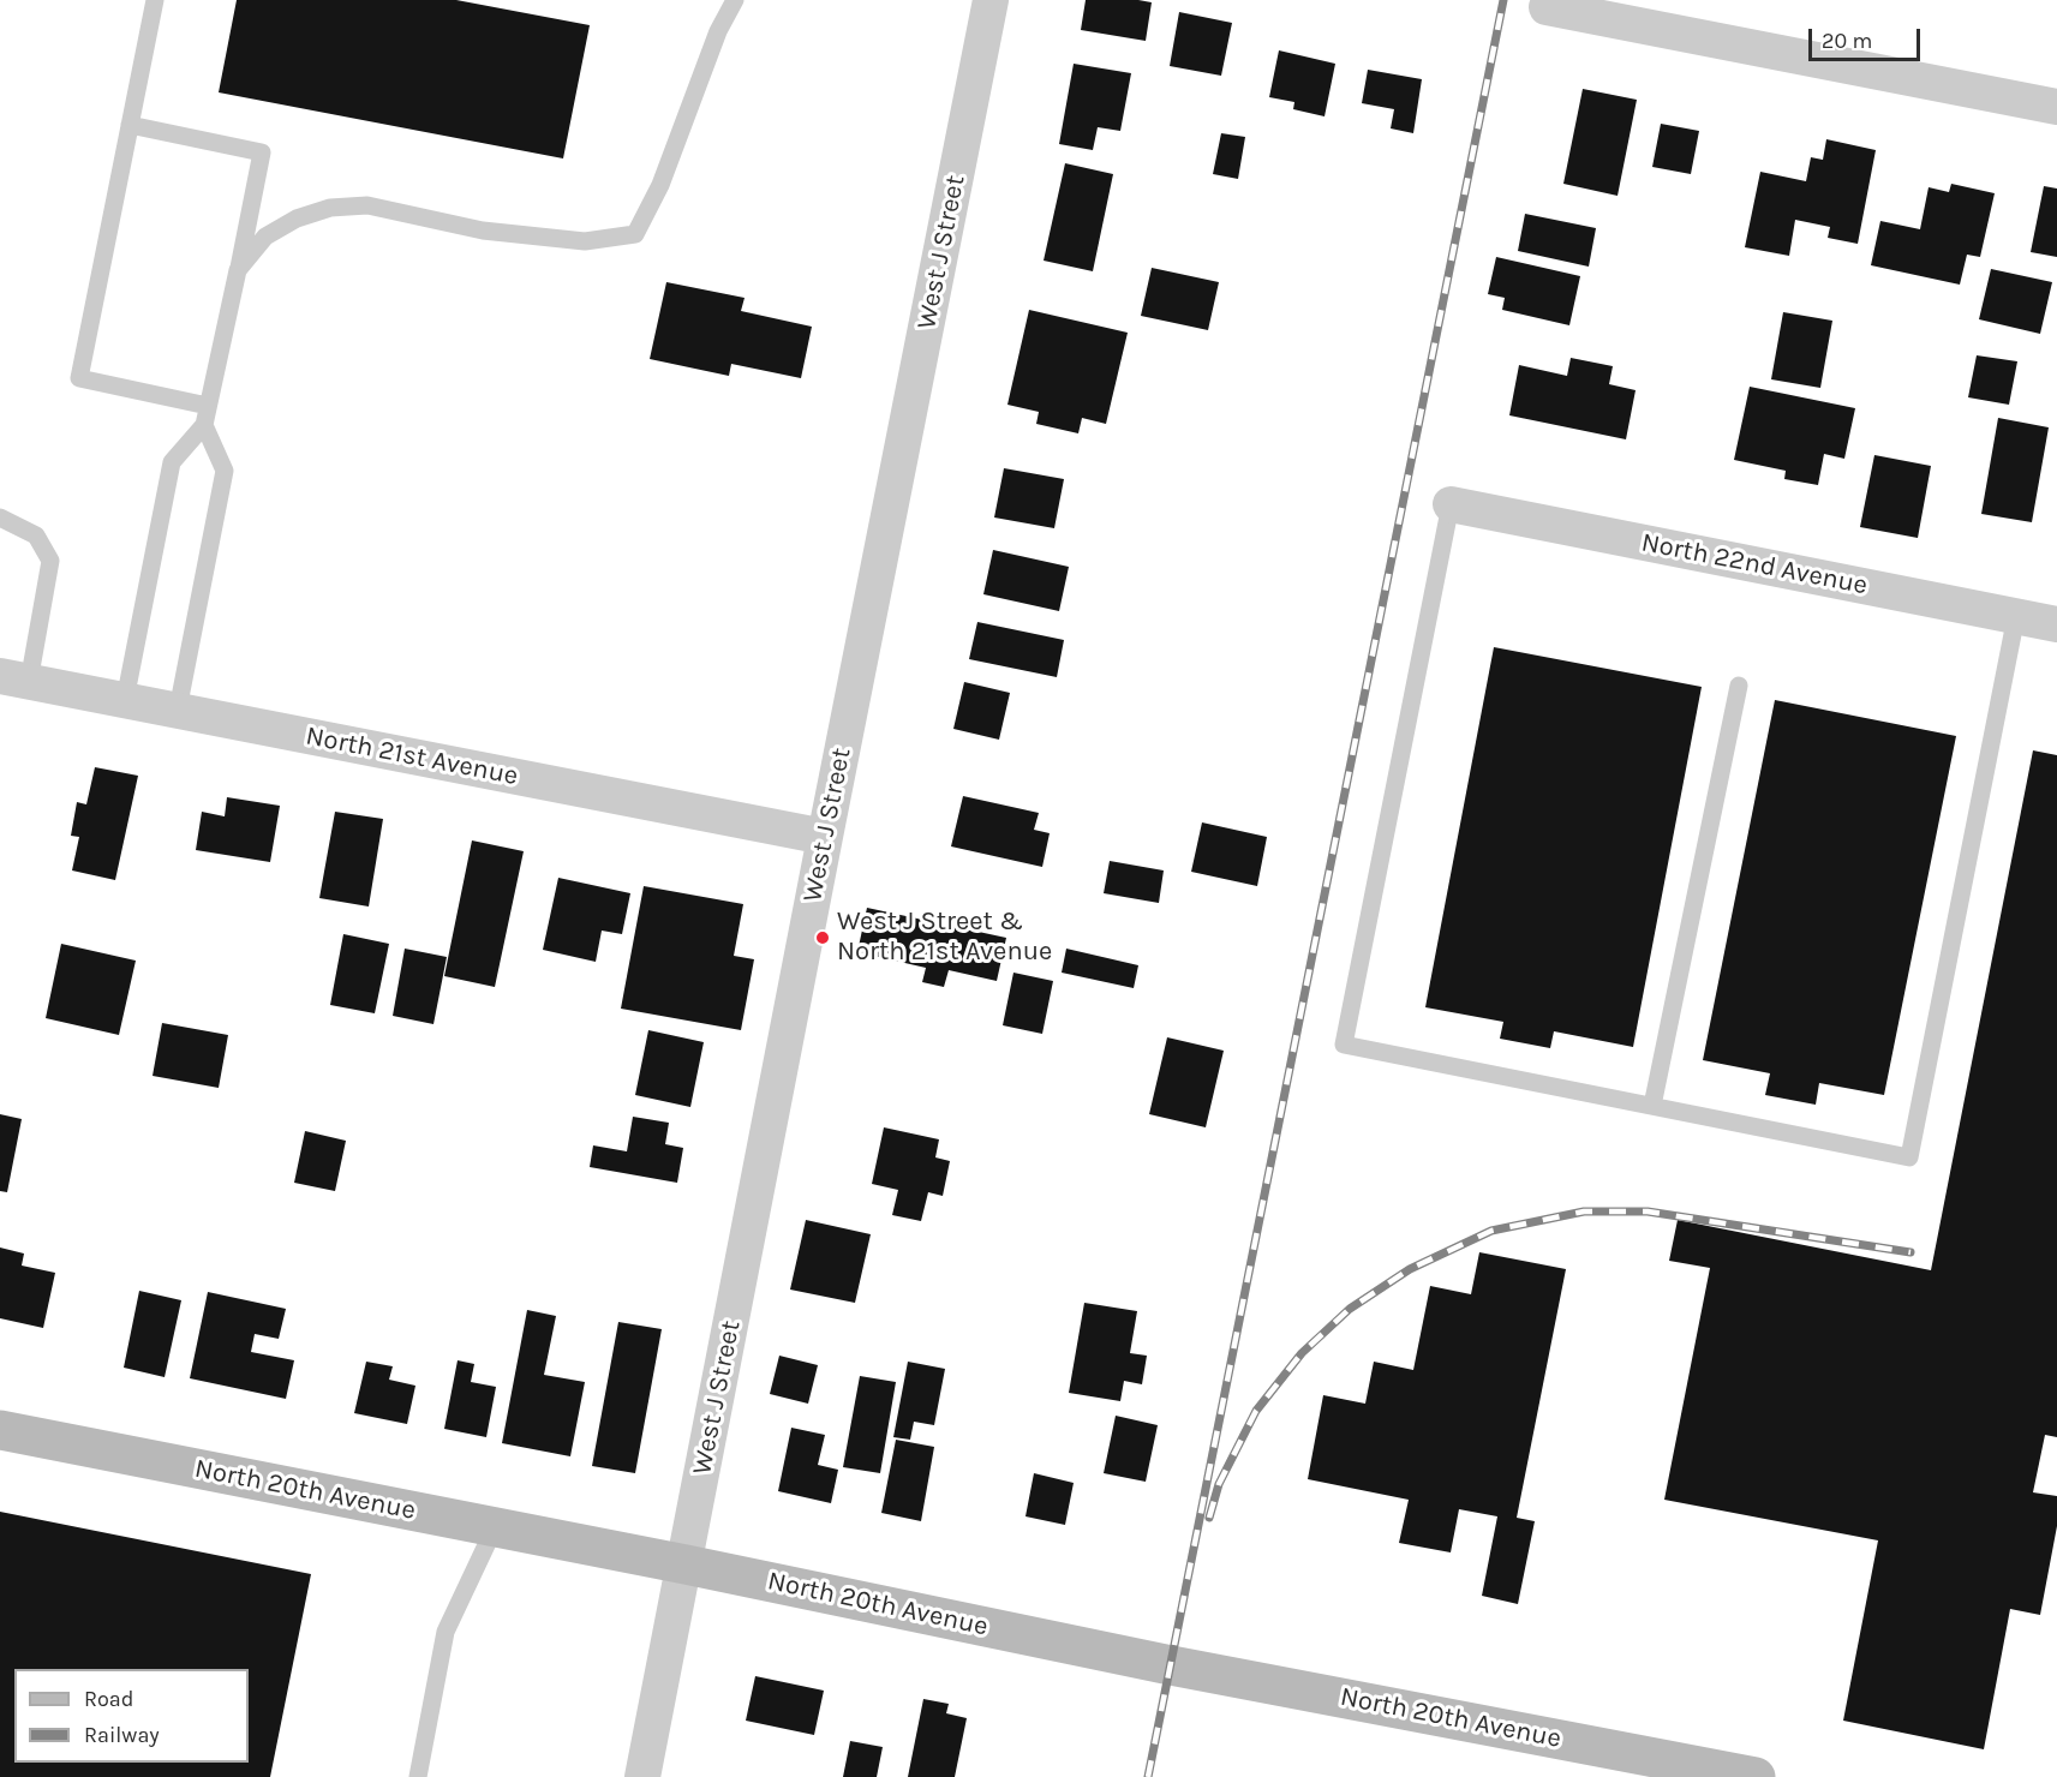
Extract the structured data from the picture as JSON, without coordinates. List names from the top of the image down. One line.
{"streets":{"street":["West J Street","North 22nd Avenue","North 21st Avenue","North 20th Avenue"]},"crossings":[["West J Street","North 21st Avenue"],["West J Street","North 20th Avenue"]],"places":["West J Street & North 21st Avenue"],"legend":["Road","Railway"],"scale_bar":"20 m"}
